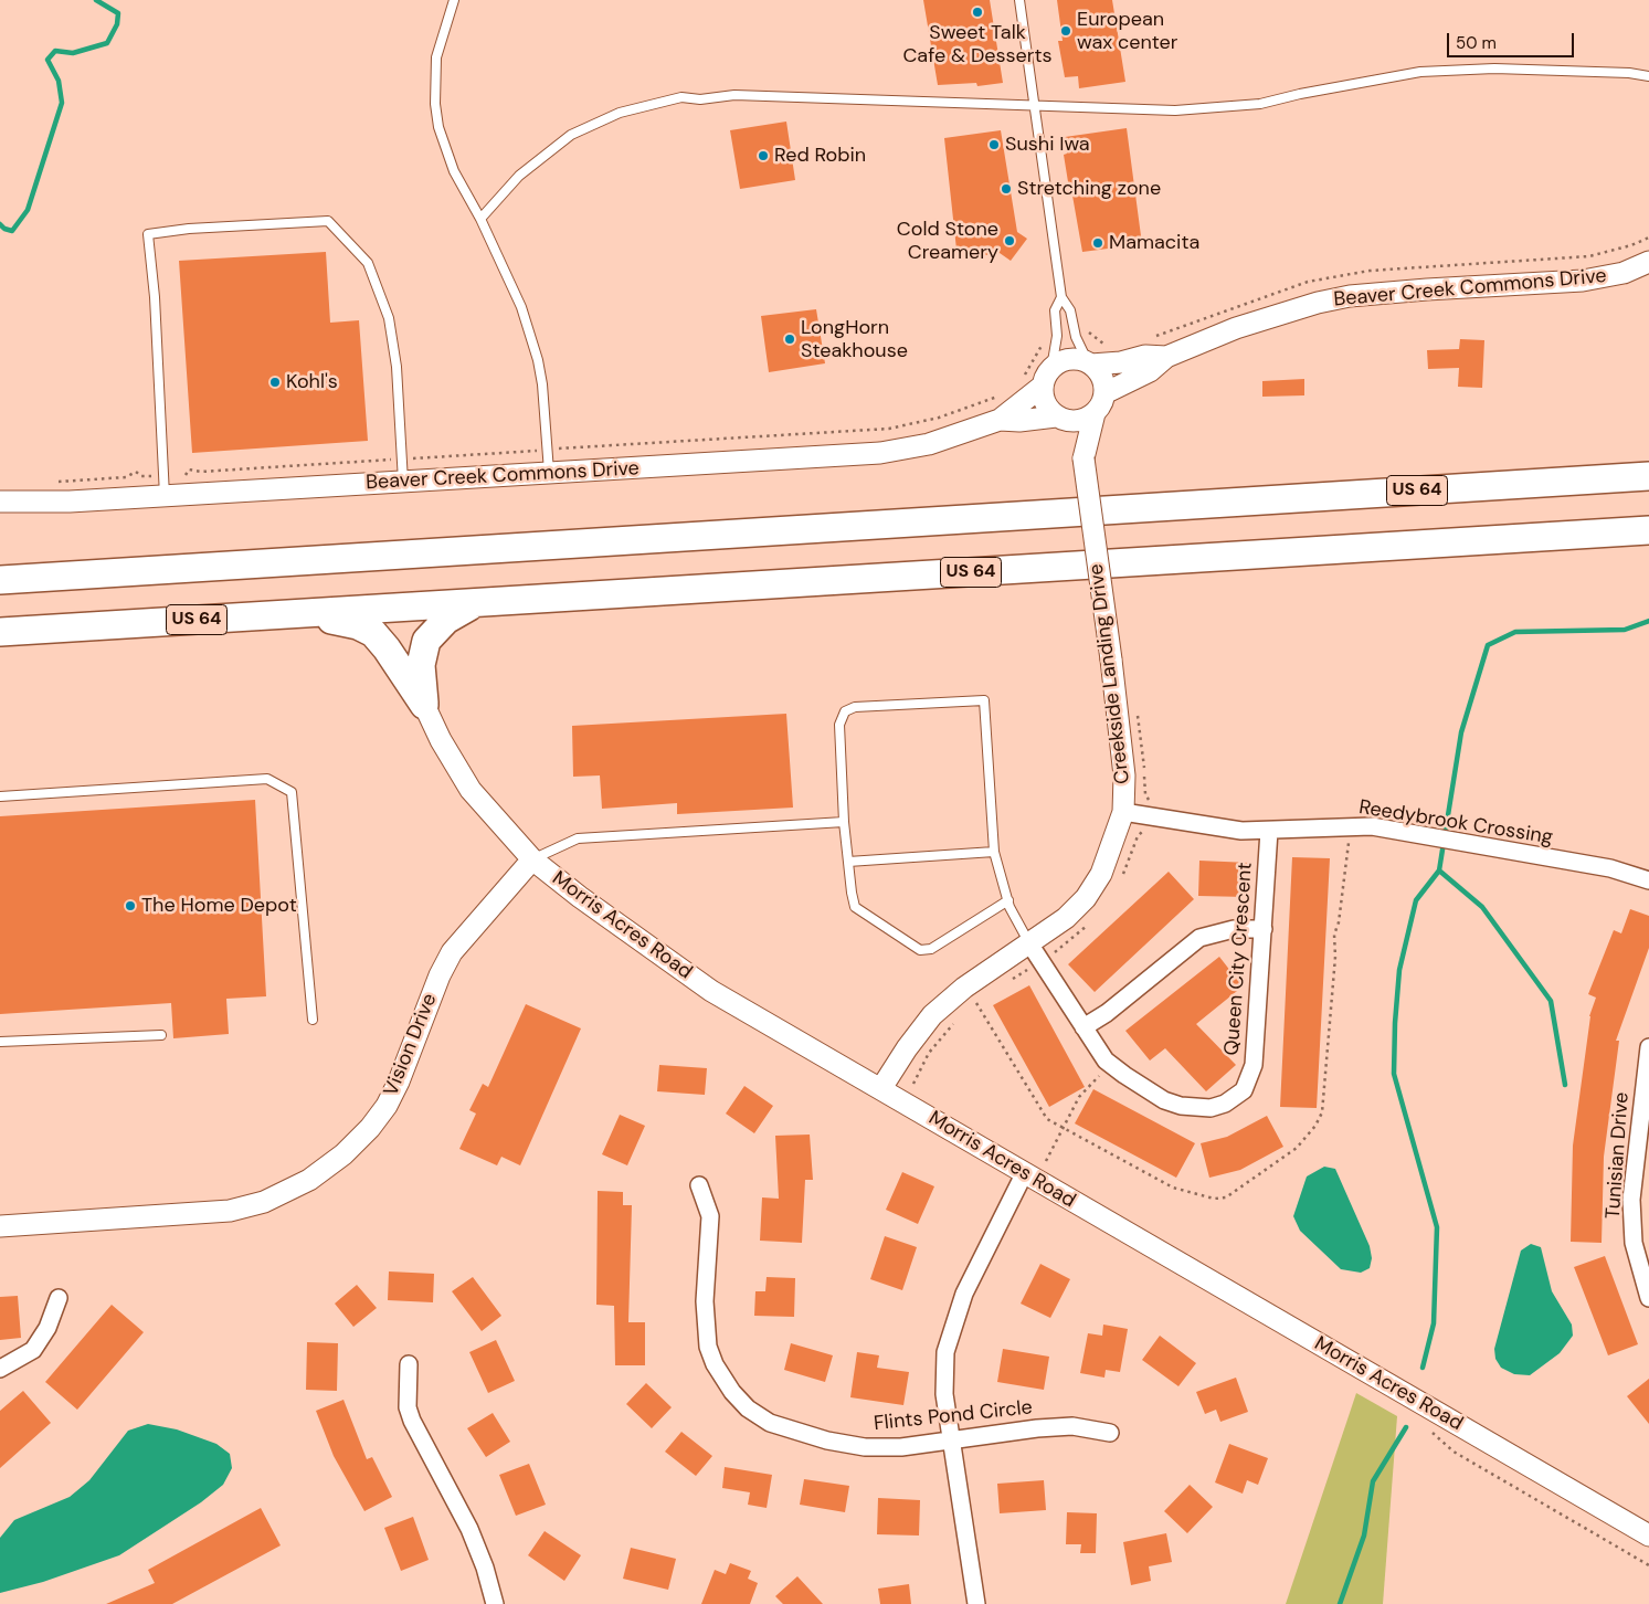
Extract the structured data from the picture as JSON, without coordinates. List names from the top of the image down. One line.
{"streets":{"highway":["US 64"],"street":["Beaver Creek Commons Drive","Creekside Landing Drive","Reedybrook Crossing","Morris Acres Road","Queen City Crescent","Vision Drive","Tunisian Drive","Flints Pond Circle"]},"crossings":[["Beaver Creek Commons Drive","Creekside Landing Drive"],["Creekside Landing Drive","Reedybrook Crossing"],["Creekside Landing Drive","Morris Acres Road"],["Creekside Landing Drive","Queen City Crescent"],["Reedybrook Crossing","Queen City Crescent"],["Morris Acres Road","Vision Drive"]],"places":["Sweet Talk Cafe & Desserts","European wax center","Sushi Iwa","Red Robin","Stretching zone","Cold Stone Creamery","Mamacita","LongHorn Steakhouse","Kohl's","The Home Depot"],"scale_bar":"50 m"}
